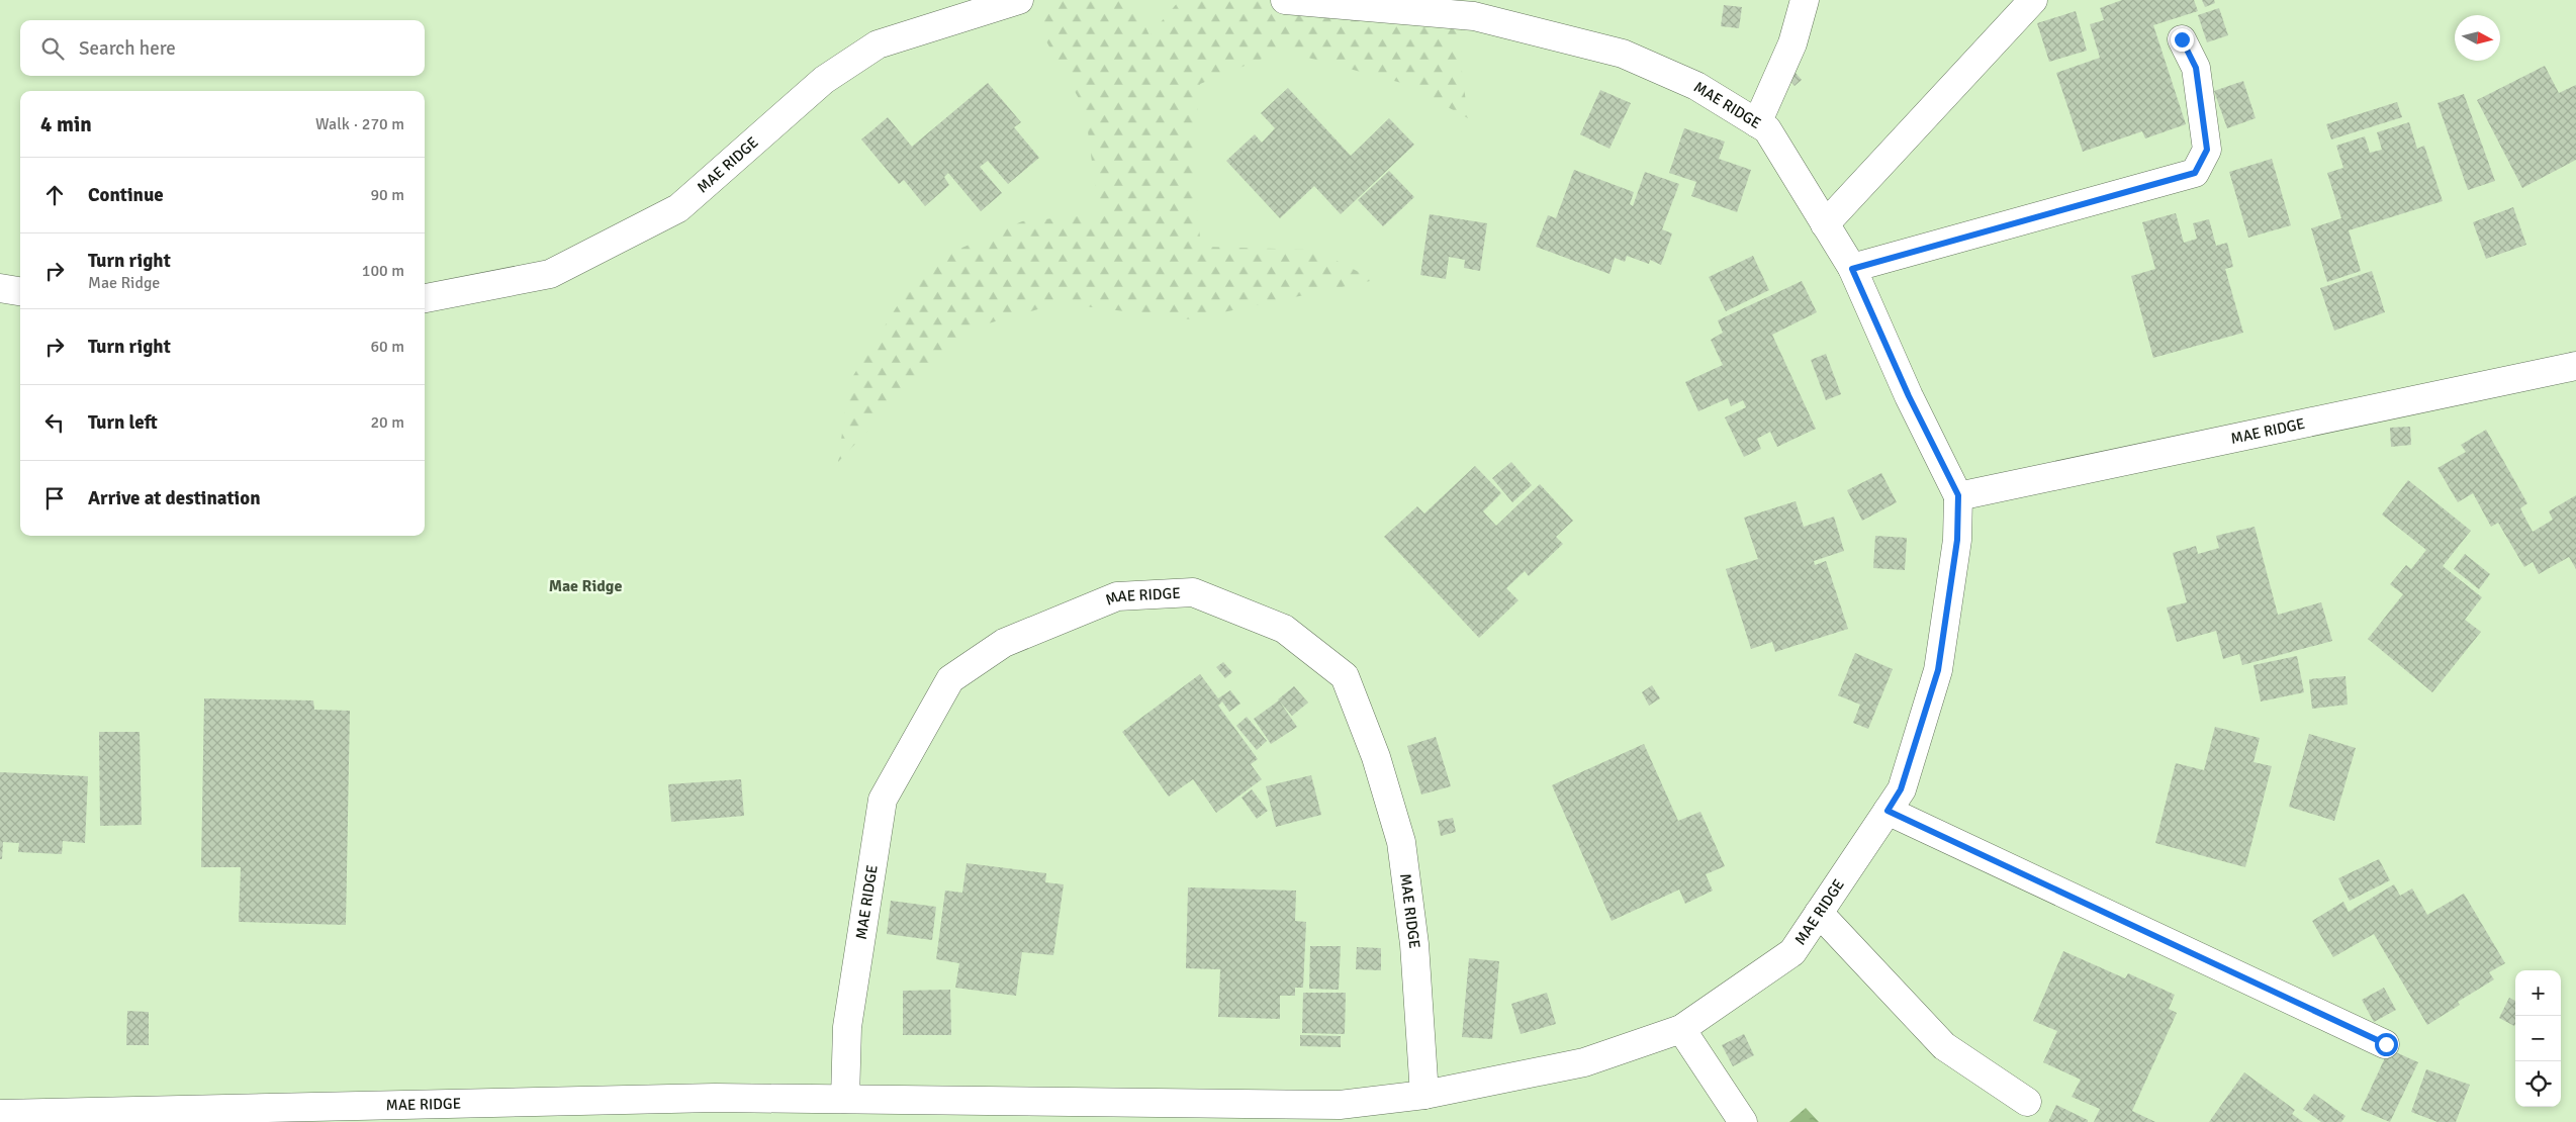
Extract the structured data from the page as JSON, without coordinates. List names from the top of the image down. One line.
{"streets":{"street":["MAE RIDGE"]},"districts":["Mae Ridge"],"north":"right","page":{"search":"Search here","heading":["4 min","Walk · 270 m"],"list":[["Continue","90 m"],["Turn right","Mae Ridge","100 m"],["Turn right","60 m"],["Turn left","20 m"],"Arrive at destination"],"map_buttons":["+","−"]}}
